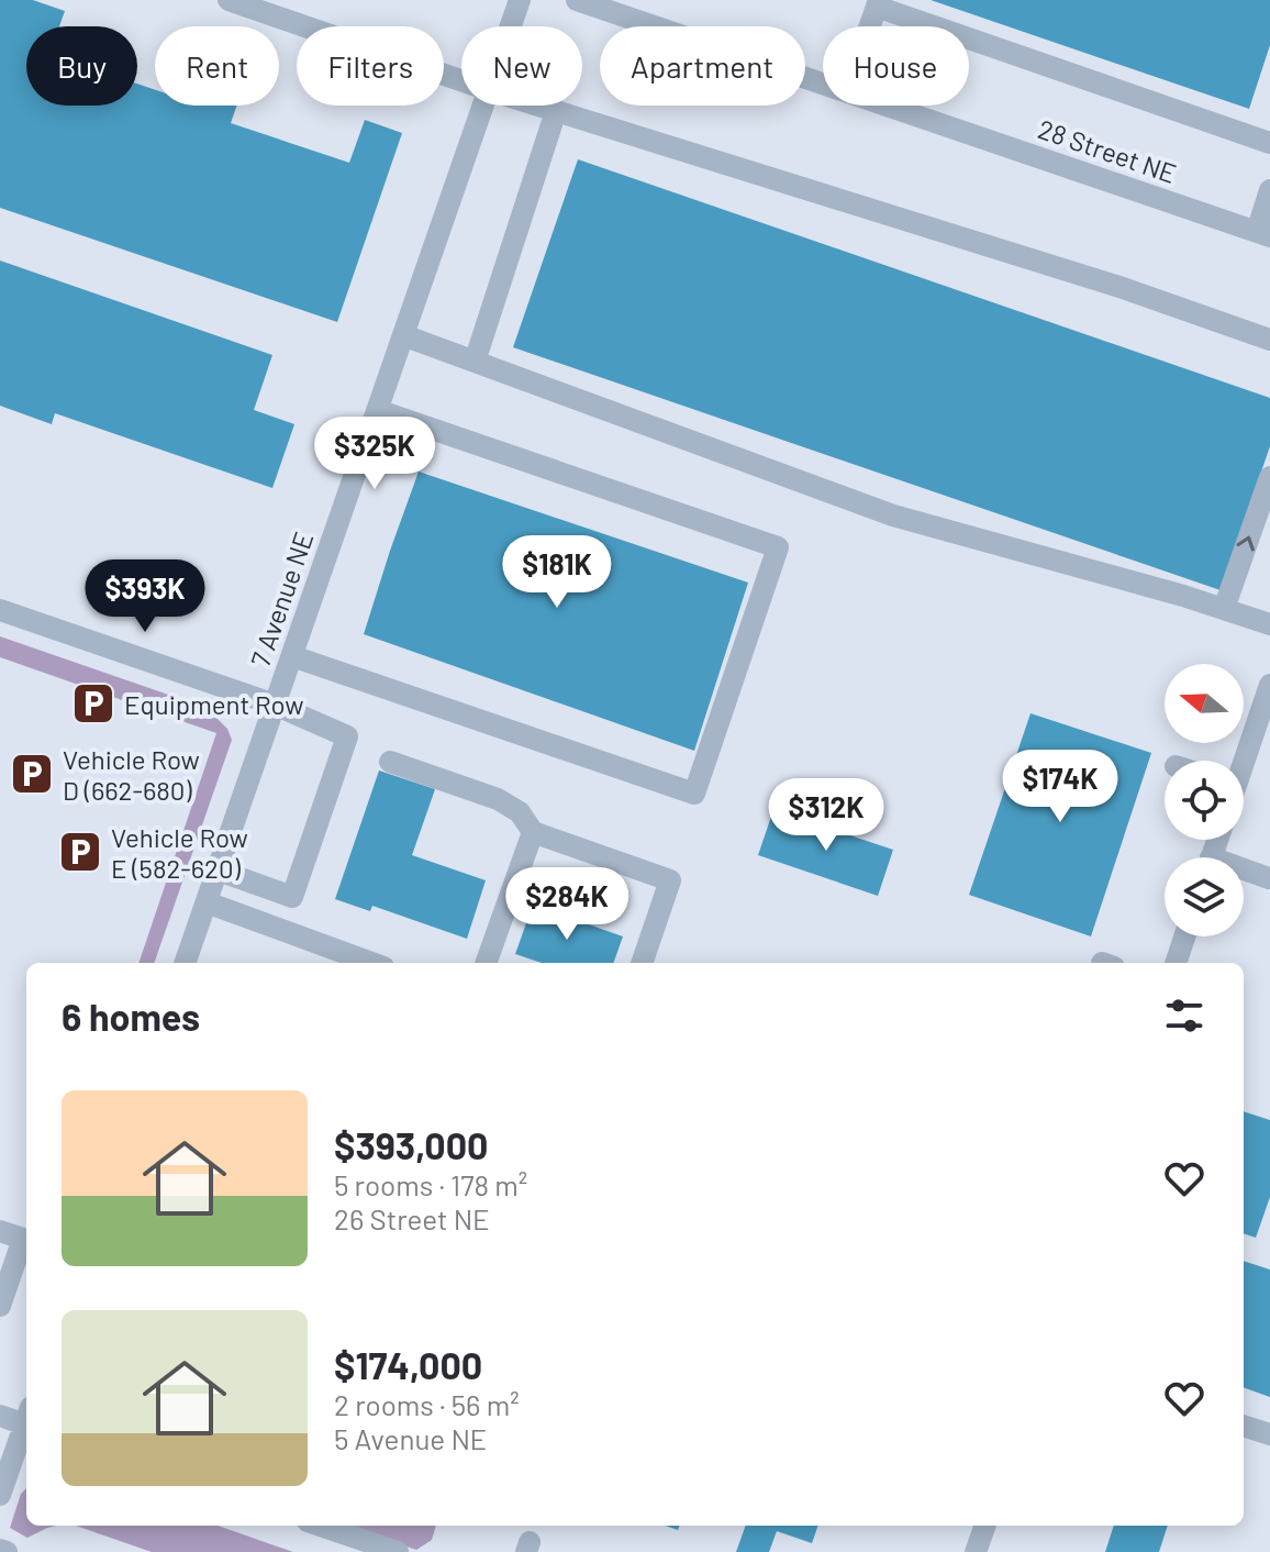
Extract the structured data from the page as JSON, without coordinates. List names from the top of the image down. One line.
{"streets":{"street":["28 Street NE","7 Avenue NE"]},"places":{"parking":["Equipment Row","Vehicle Row D (662-680)","Vehicle Row E (582-620)"]},"north":"left","page":{"chip":["Buy","Rent","Filters","New","Apartment","House"],"price":["$325K","$181K","$393K","$174K","$312K","$284K"],"heading":"6 homes","list":[{"name":"$393,000","note":"5 rooms · 178 m² · 26 Street NE"},{"name":"$174,000","note":"2 rooms · 56 m² · 5 Avenue NE"}]}}
